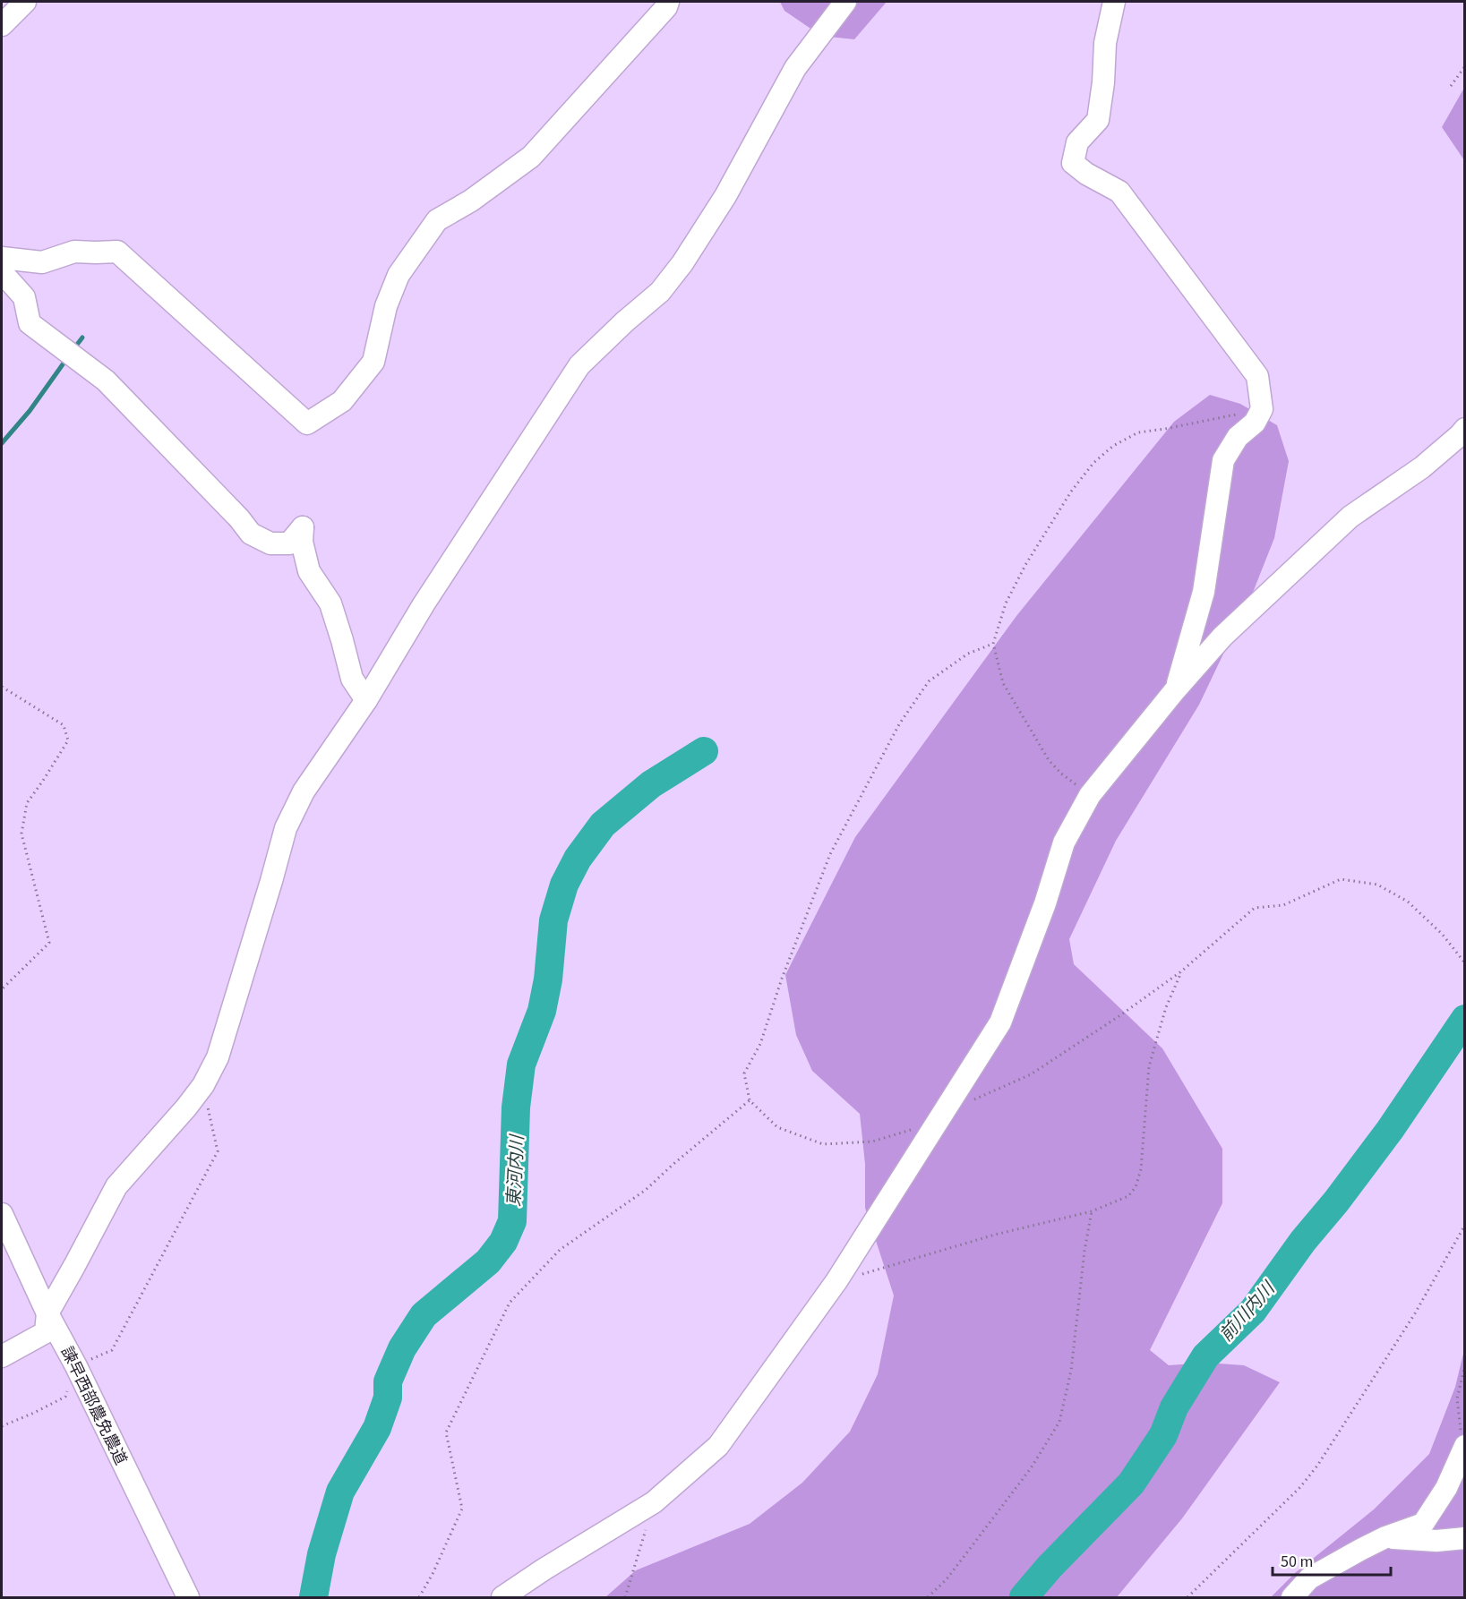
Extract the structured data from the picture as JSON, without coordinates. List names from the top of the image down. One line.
{"streets":{"street":["諫早西部農免農道"]},"water":["東河内川","前川内川"],"scale_bar":"50 m"}
